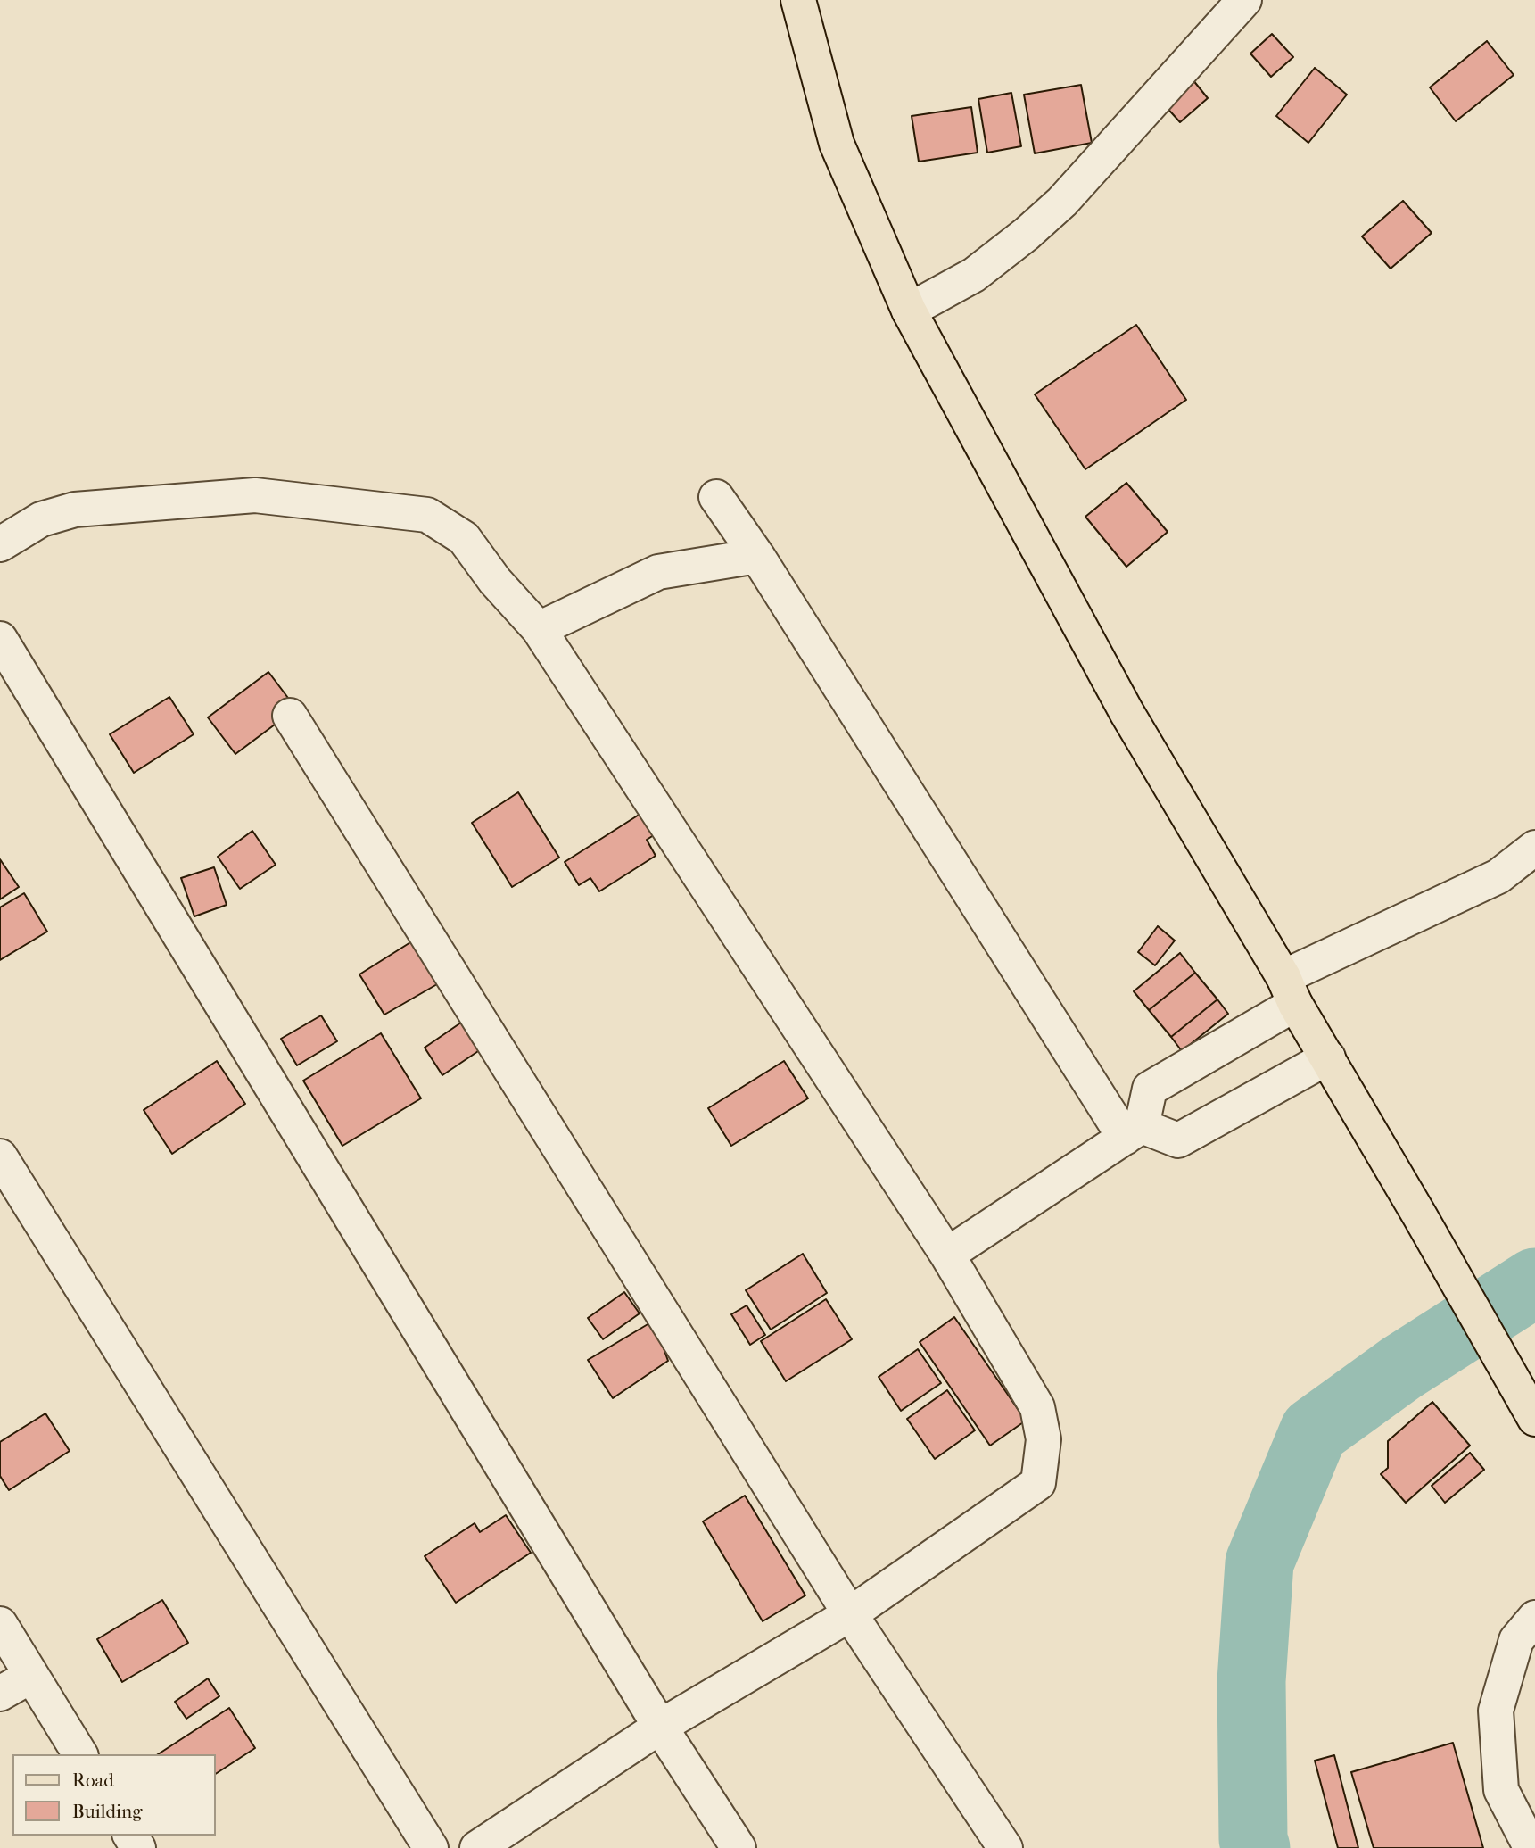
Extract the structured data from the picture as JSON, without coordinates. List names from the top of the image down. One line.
{"legend":["Road","Building"]}
